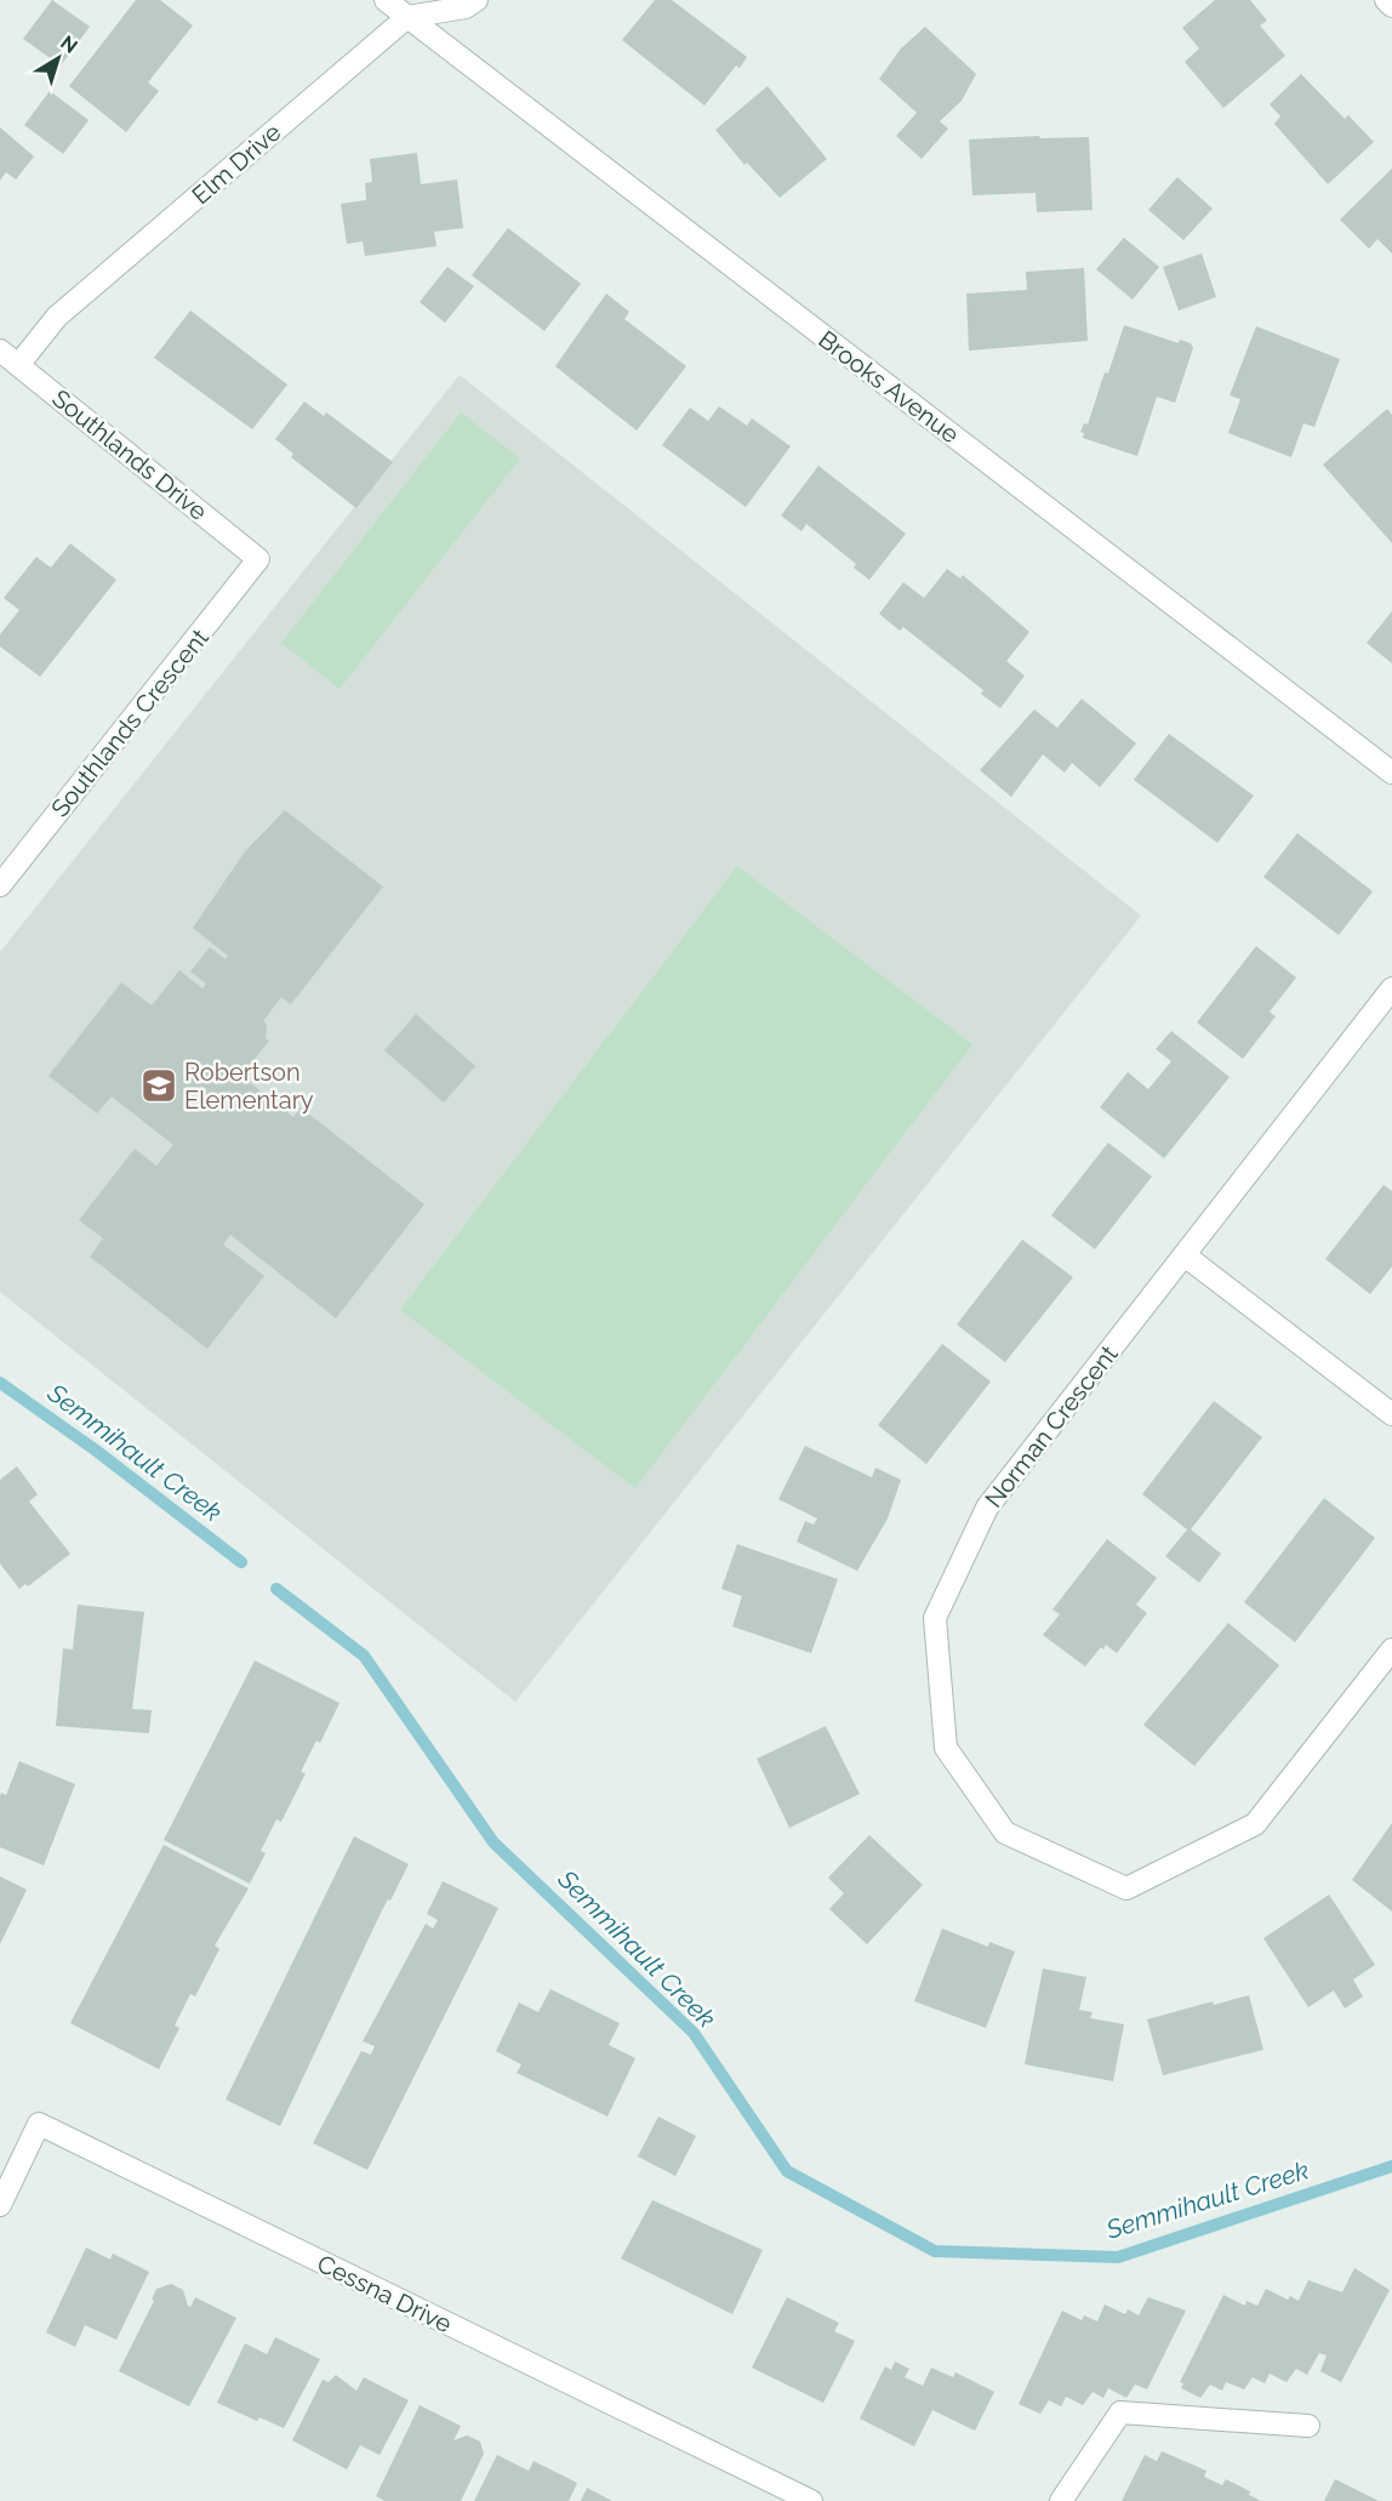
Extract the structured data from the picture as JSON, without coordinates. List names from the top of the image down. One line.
{"streets":{"street":["Elm Drive","Brooks Avenue","Southlands Drive","Southlands Crescent","Norman Crescent","Cessna Drive"]},"crossings":[["Elm Drive","Brooks Avenue"],["Elm Drive","Southlands Drive"],["Southlands Drive","Southlands Crescent"]],"water":["Semmihault Creek"],"places":{"school or university":["Robertson Elementary"]},"north":"top right"}
